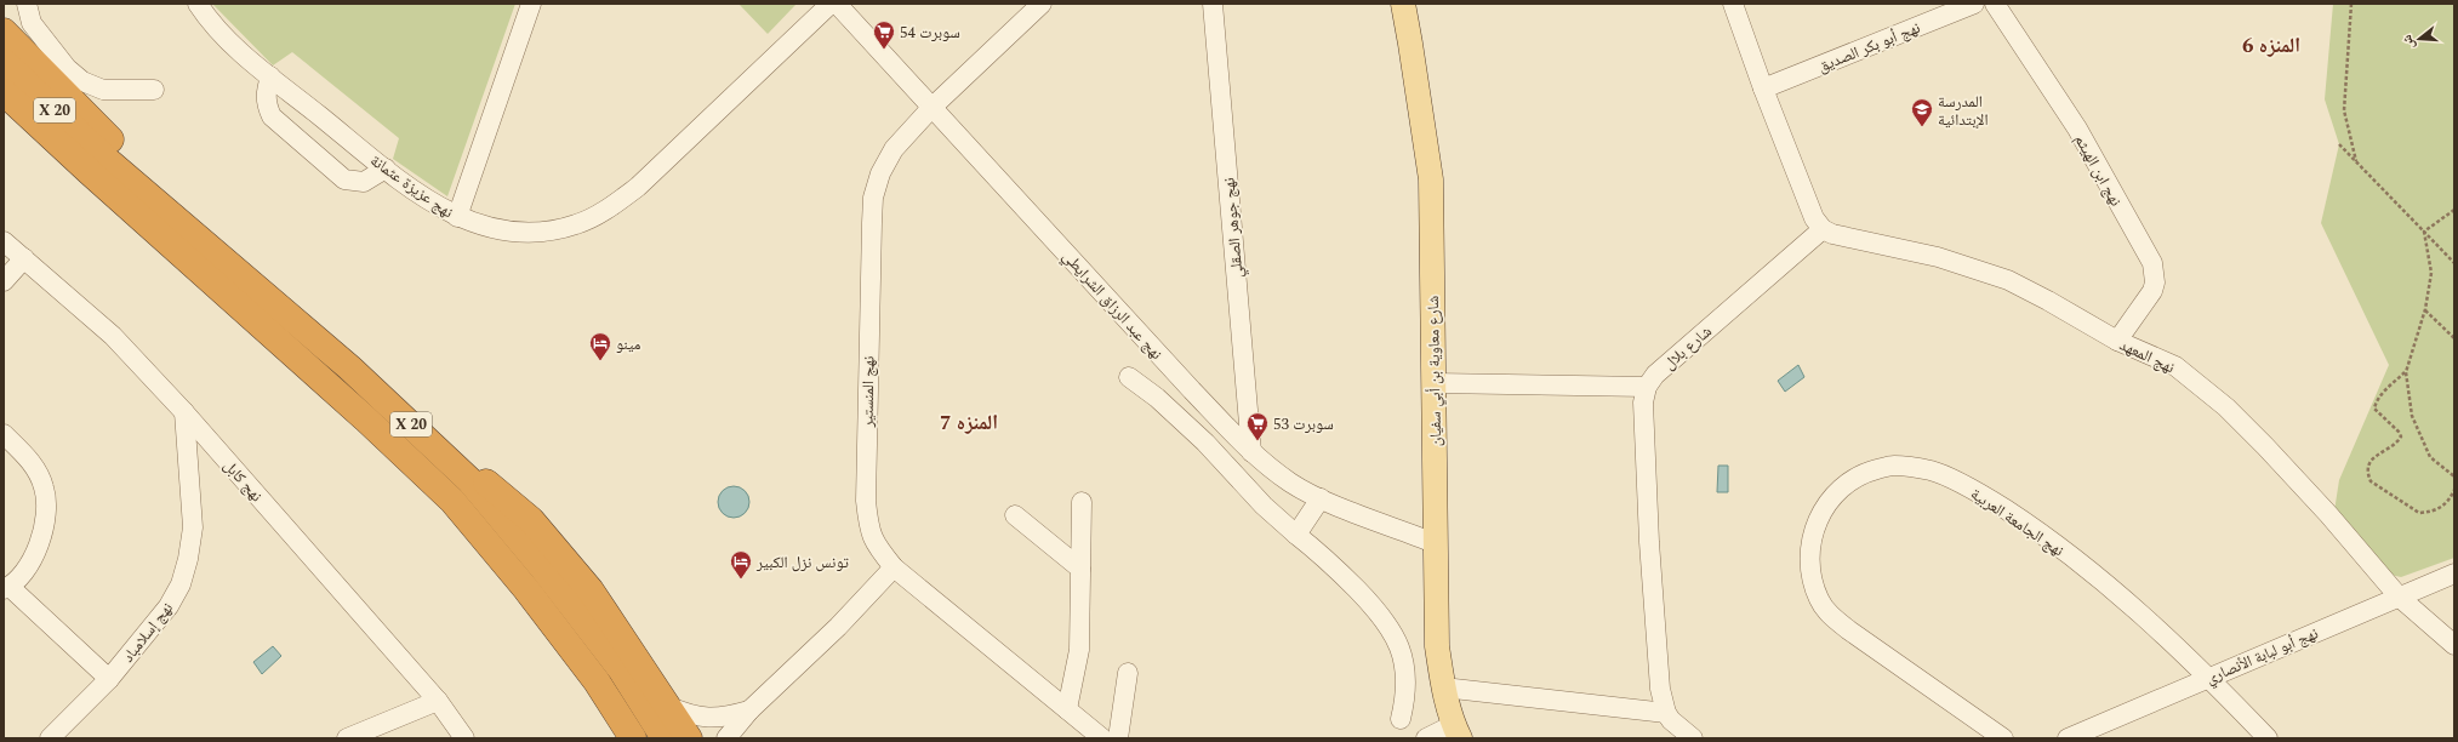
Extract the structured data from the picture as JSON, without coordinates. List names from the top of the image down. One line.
{"streets":{"highway":["X 20"],"main road":["شارع معاوية بن أبي سفيان"],"street":["نهج أبو بكر الصديق","نهج ابن الهيثم","نهج عزيزة عثمانة","نهج جوهر الصقلي","نهج عبد الرزاق الشرايطي","شارع بلال","نهج المعهد","نهج المنستير","نهج كابل","نهج الجامعة العربية","نهج إسلامباد","نهج أبو لبابة الأنصاري"]},"crossings":[["نهج ابن الهيثم","نهج المعهد"],["نهج جوهر الصقلي","نهج عبد الرزاق الشرايطي"],["نهج عبد الرزاق الشرايطي","شارع معاوية بن أبي سفيان"],["نهج عبد الرزاق الشرايطي","نهج المنستير"],["شارع بلال","نهج المعهد"],["نهج المعهد","نهج أبو لبابة الأنصاري"],["نهج كابل","نهج إسلامباد"],["نهج الجامعة العربية","نهج أبو لبابة الأنصاري"]],"districts":["المنزه 6","المنزه 7"],"places":{"supermarket":["سوبرت 54","سوبرت 53"],"school or university":["المدرسة الإبتدائية"],"hotel":["مينو","تونس نزل الكبير"]},"north":"left"}
